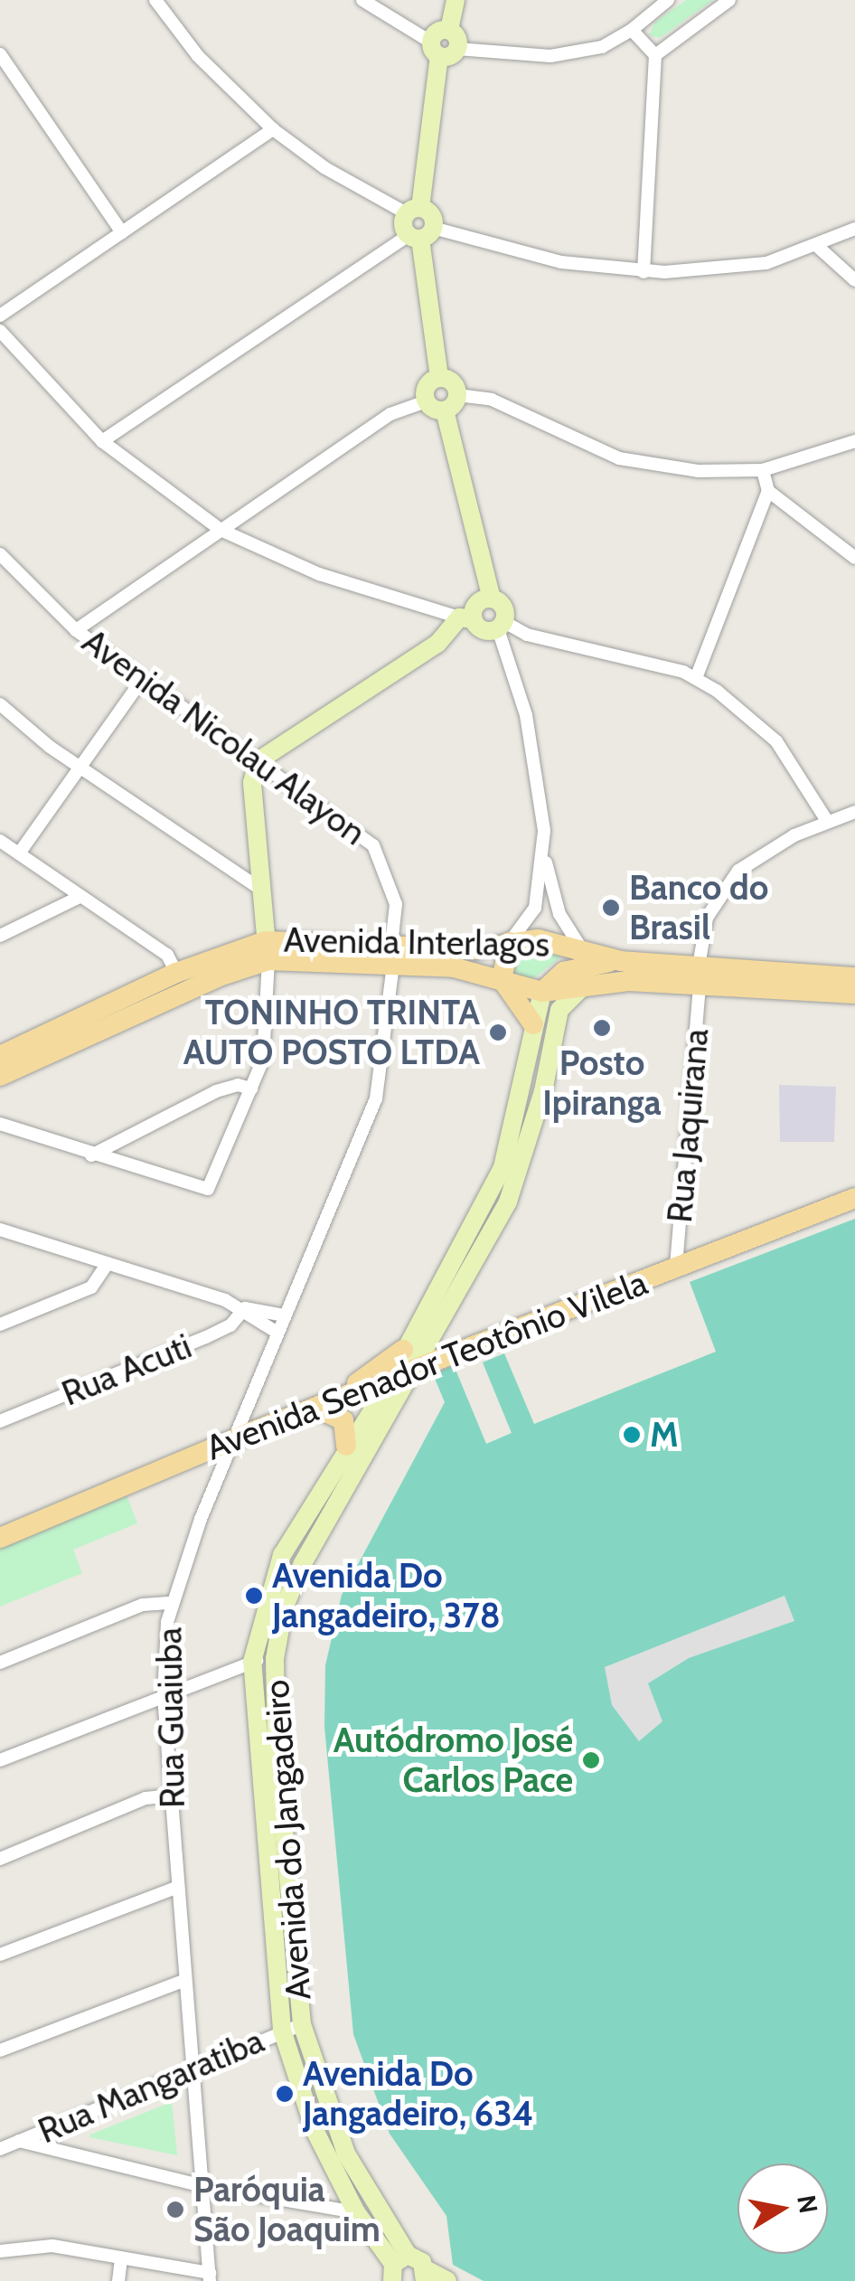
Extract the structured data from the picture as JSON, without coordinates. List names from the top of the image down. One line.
{"streets":{"main road":["Avenida Interlagos","Avenida Senador Teotônio Vilela"],"street":["Avenida Nicolau Alayon","Rua Jaquirana","Rua Acuti","Rua Guaiuba","Avenida do Jangadeiro","Rua Mangaratiba"]},"crossings":[["Avenida Nicolau Alayon","Avenida Interlagos"],["Avenida Nicolau Alayon","Rua Guaiuba"],["Avenida Interlagos","Rua Jaquirana"],["Avenida Interlagos","Rua Guaiuba"],["Avenida Interlagos","Avenida do Jangadeiro"],["Rua Jaquirana","Avenida Senador Teotônio Vilela"],["Avenida Senador Teotônio Vilela","Rua Guaiuba"],["Avenida Senador Teotônio Vilela","Avenida do Jangadeiro"],["Rua Guaiuba","Rua Mangaratiba"],["Avenida do Jangadeiro","Rua Mangaratiba"]],"places":["Banco do Brasil","Posto Ipiranga","TONINHO TRINTA AUTO POSTO LTDA","M","Avenida Do Jangadeiro, 378","Autódromo José Carlos Pace","Avenida Do Jangadeiro, 634","Paróquia São Joaquim"],"north":"right"}
